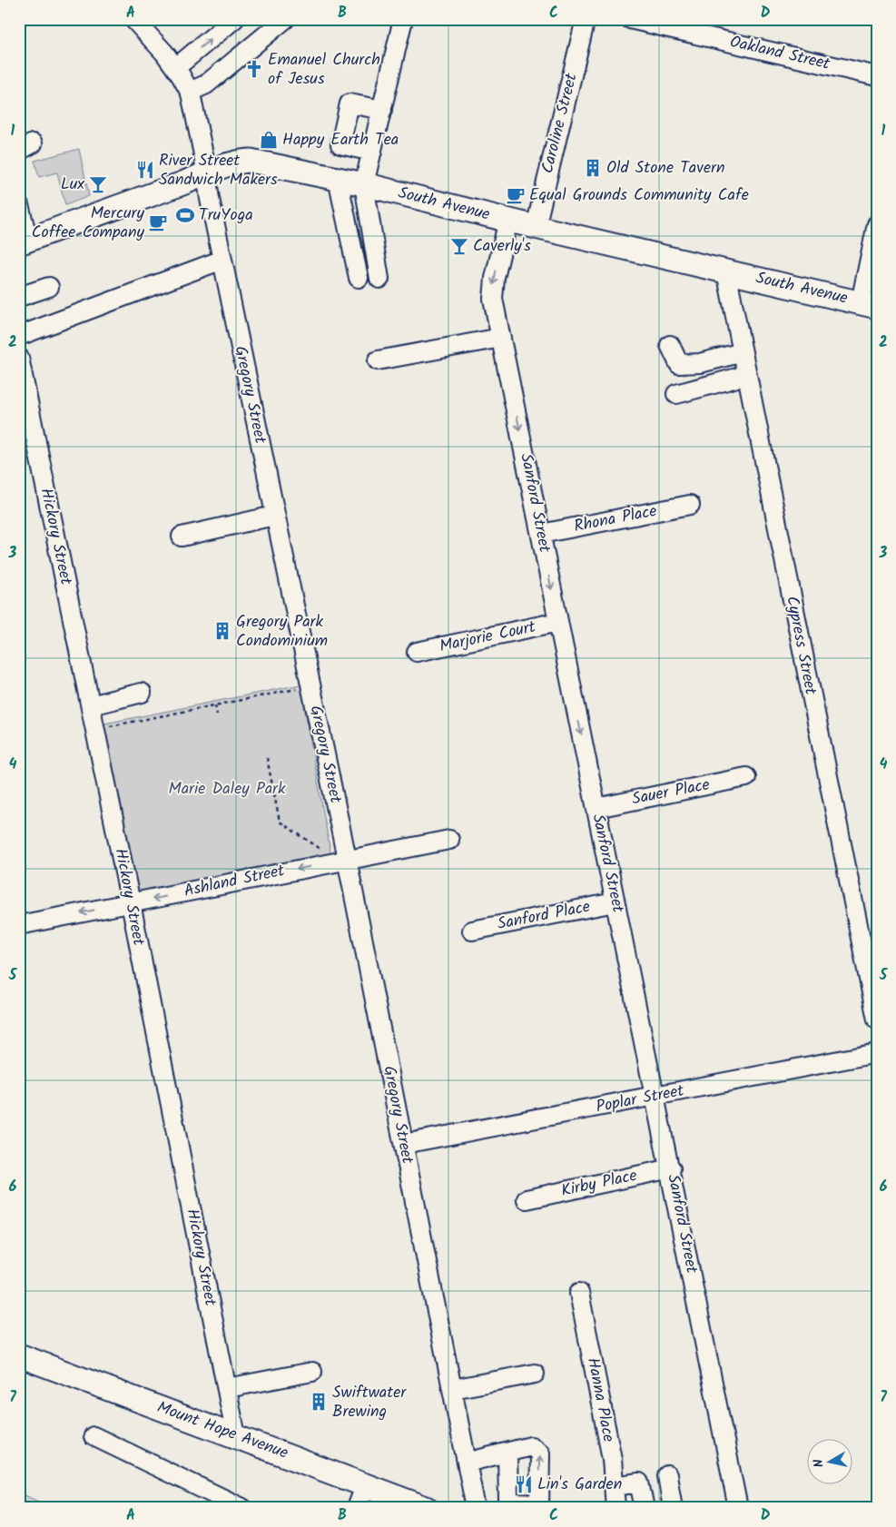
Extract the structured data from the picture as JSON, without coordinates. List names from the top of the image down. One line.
{"streets":{"main road":["South Avenue","Mount Hope Avenue"],"street":["Oakland Street","Caroline Street","Gregory Street","Sanford Street","Rhona Place","Hickory Street","Marjorie Court","Cypress Street","Sauer Place","Ashland Street","Sanford Place","Poplar Street","Kirby Place","Hanna Place"]},"crossings":[["Caroline Street","South Avenue"],["South Avenue","Gregory Street"],["South Avenue","Sanford Street"],["South Avenue","Cypress Street"],["Gregory Street","Ashland Street"],["Gregory Street","Poplar Street"],["Sanford Street","Rhona Place"],["Sanford Street","Marjorie Court"],["Sanford Street","Sauer Place"],["Sanford Street","Sanford Place"],["Sanford Street","Poplar Street"],["Sanford Street","Kirby Place"],["Hickory Street","Ashland Street"],["Hickory Street","Mount Hope Avenue"]],"one_way":["Sanford Street","Ashland Street"],"parks":["Marie Daley Park"],"places":{"church":["Emanuel Church of Jesus"],"shop":["Happy Earth Tea"],"building":["Old Stone Tavern","Gregory Park Condominium","Swiftwater Brewing"],"restaurant":["River Street Sandwich Makers","Lin's Garden"],"bar":["Lux","Caverly's"],"cafe":["Equal Grounds Community Cafe","Mercury Coffee Company"],"sports":["TruYoga"]},"north":"left","grid":{"columns":["A","B","C","D"],"rows":["1","2","3","4","5","6","7"]}}
